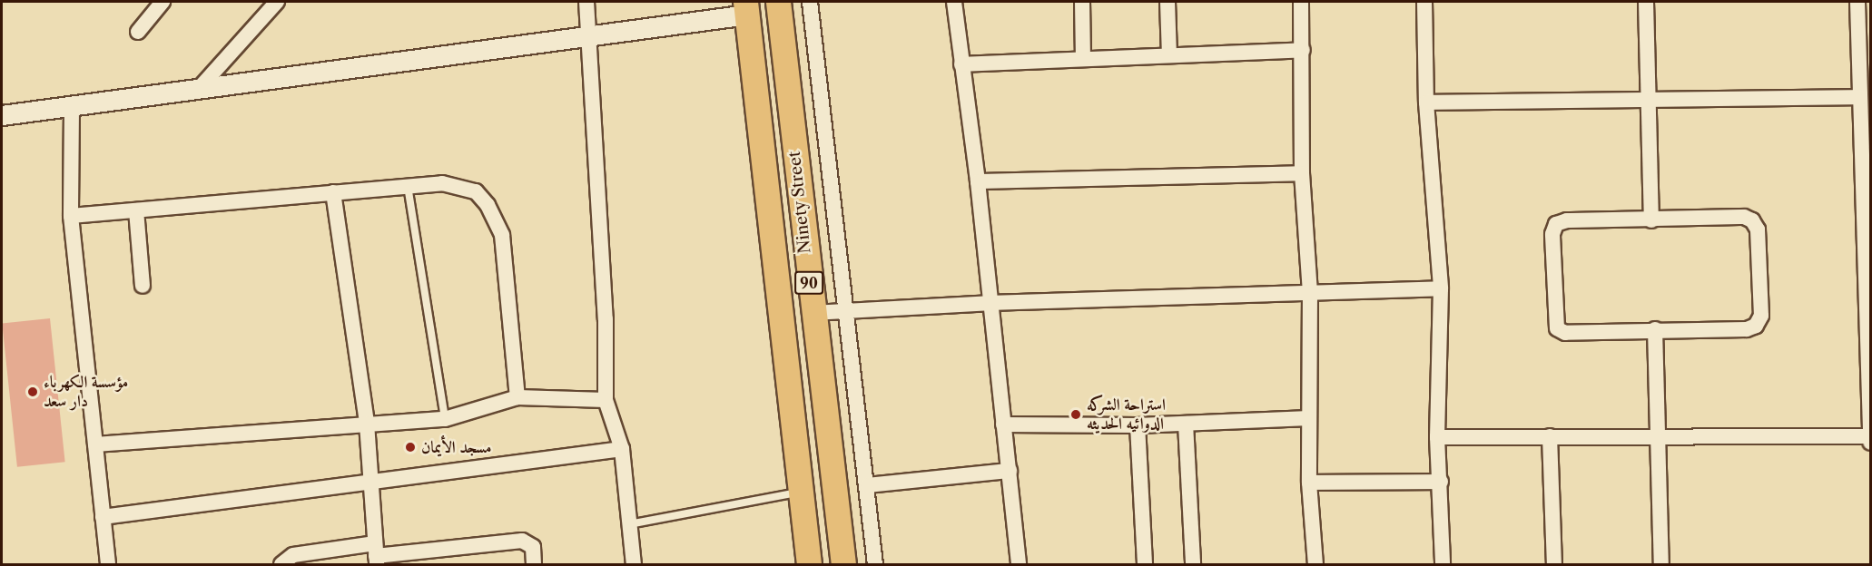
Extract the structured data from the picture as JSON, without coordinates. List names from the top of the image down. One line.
{"streets":{"highway":["Ninety Street","90"]},"places":["مؤسسة الكهرباء دار سعد","استراحة الشركه الدوائيه الحديثه","مسجد الأيمان"]}
